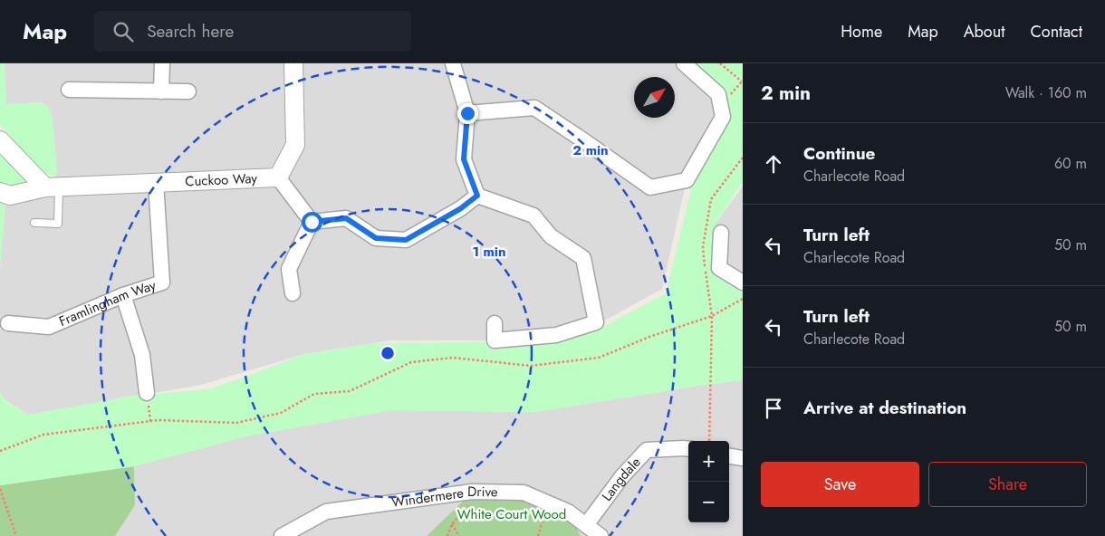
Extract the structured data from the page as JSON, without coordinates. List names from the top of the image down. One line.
{"streets":{"street":["Cuckoo Way","Framlingham Way","Langdale","Windermere Drive"]},"crossings":[["Cuckoo Way","Framlingham Way"],["Langdale","Windermere Drive"]],"parks":["White Court Wood"],"north":"top right","page":{"header":"Map","search":"Search here","nav":["Home","Map","About","Contact"],"heading":["2 min","Walk · 160 m"],"list":[["Continue","Charlecote Road","60 m"],["Turn left","Charlecote Road","50 m"],["Turn left","Charlecote Road","50 m"],"Arrive at destination"],"map_buttons":["+","−"],"buttons":["Save","Share"]},"rings":["2 min","1 min"]}
